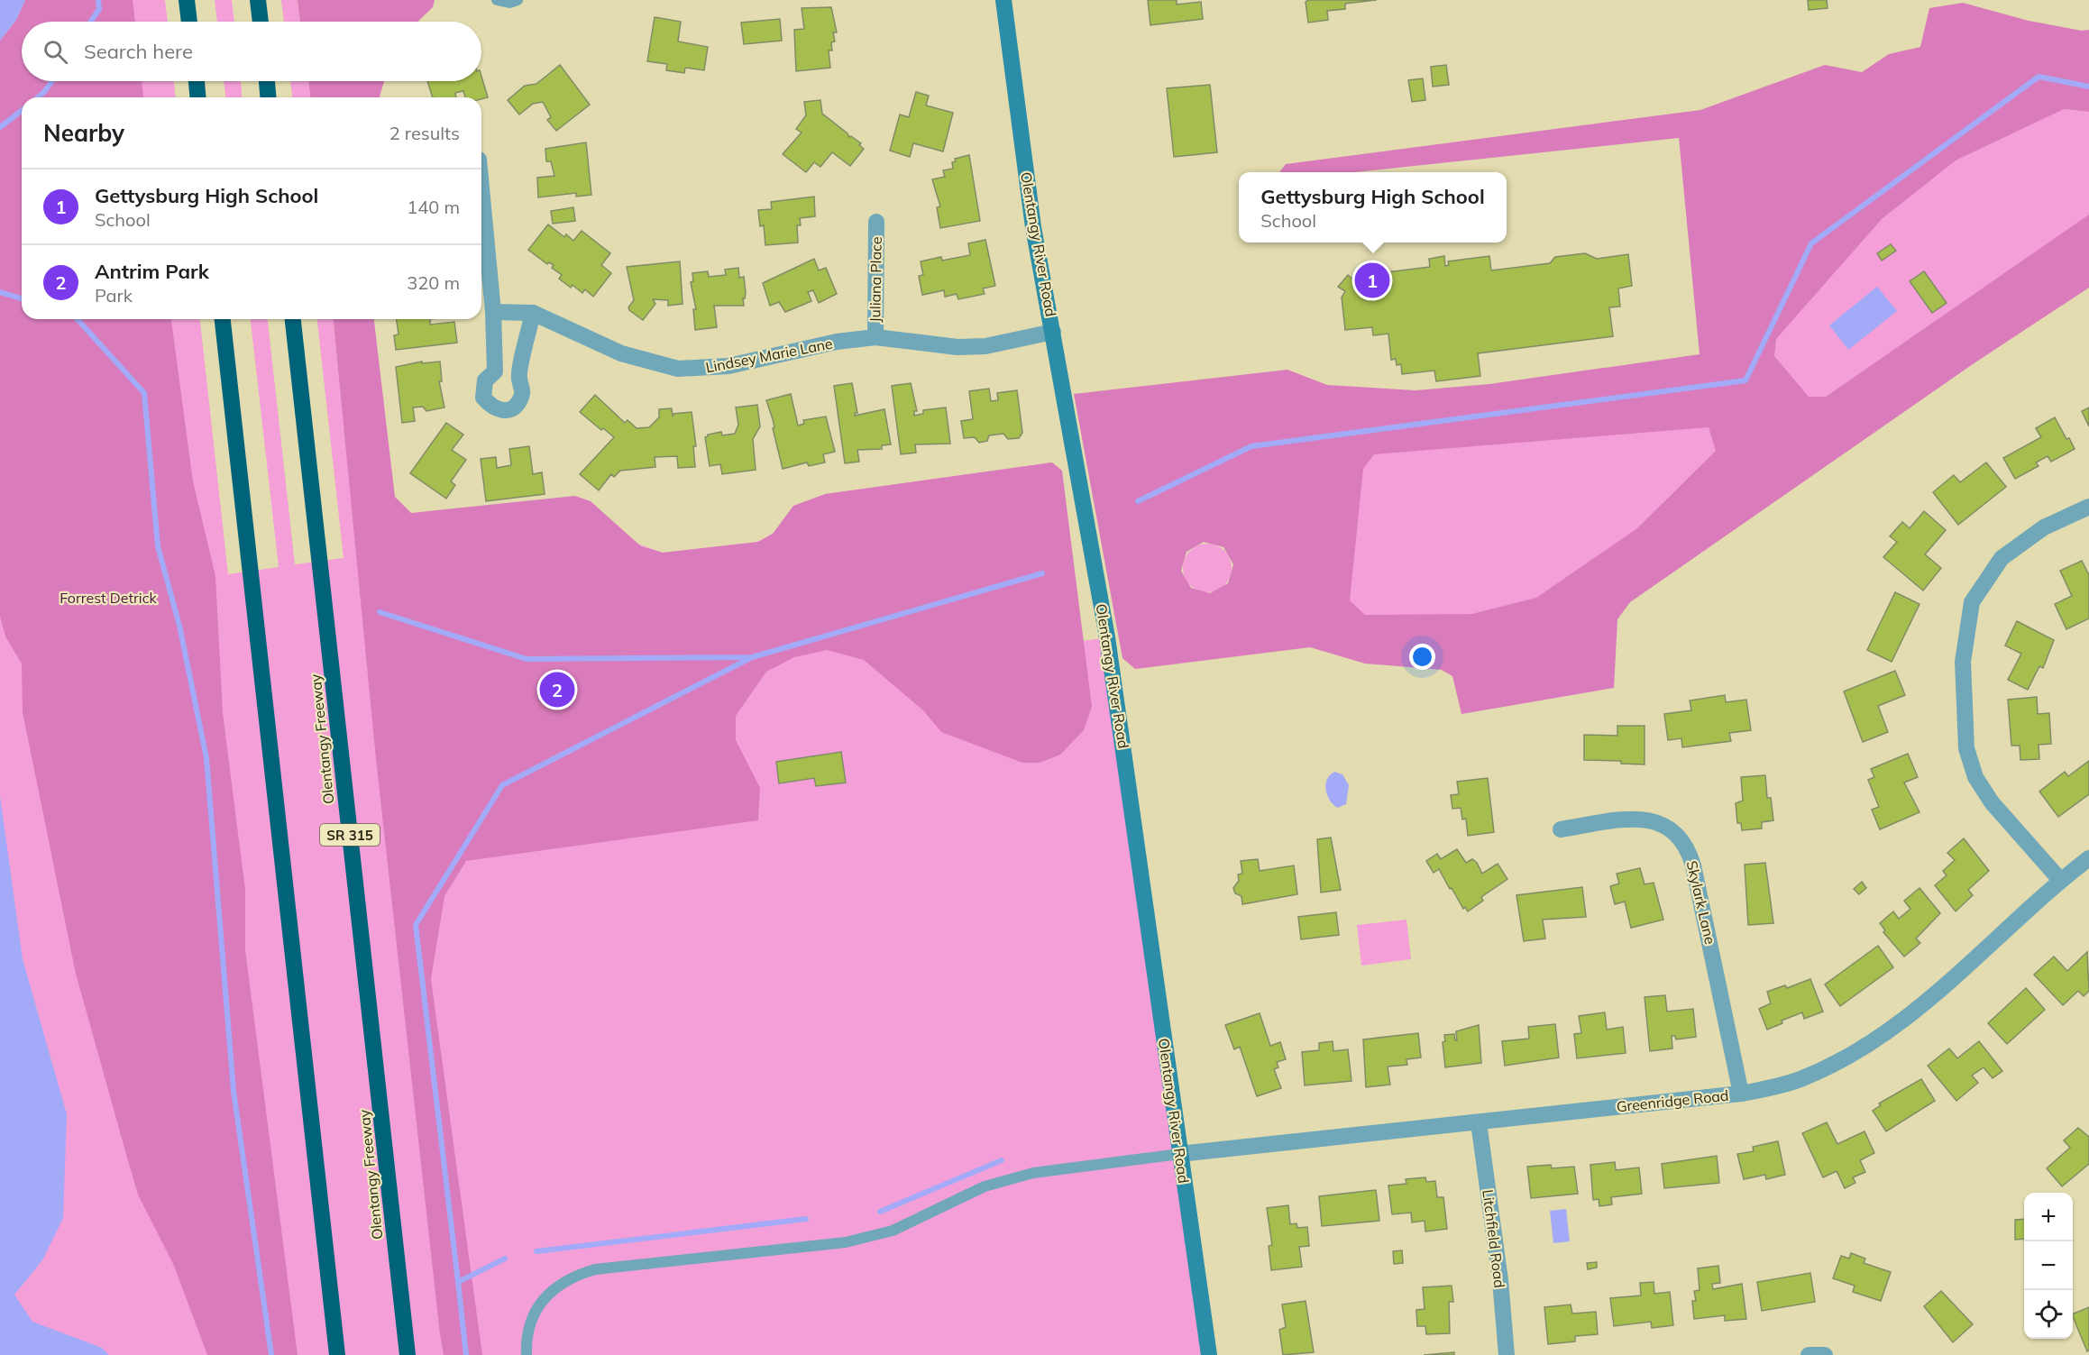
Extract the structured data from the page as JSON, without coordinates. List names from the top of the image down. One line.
{"streets":{"highway":["Olentangy Freeway","SR 315"],"main road":["Olentangy River Road"],"street":["Juliana Place","Lindsey Marie Lane","Skylark Lane","Greenridge Road","Litchfield Road"]},"crossings":[["Olentangy River Road","Lindsey Marie Lane"],["Olentangy River Road","Greenridge Road"],["Juliana Place","Lindsey Marie Lane"],["Skylark Lane","Greenridge Road"],["Greenridge Road","Litchfield Road"]],"parks":["Forrest Detrick"],"page":{"search":"Search here","heading":["Nearby","2 results"],"list":[{"mark":"1","name":"Gettysburg High School","note":"School","value":"140 m"},{"mark":"2","name":"Antrim Park","note":"Park","value":"320 m"}],"popup":["Gettysburg High School","School"],"pins":["1","2"],"map_buttons":["+","−"]}}
